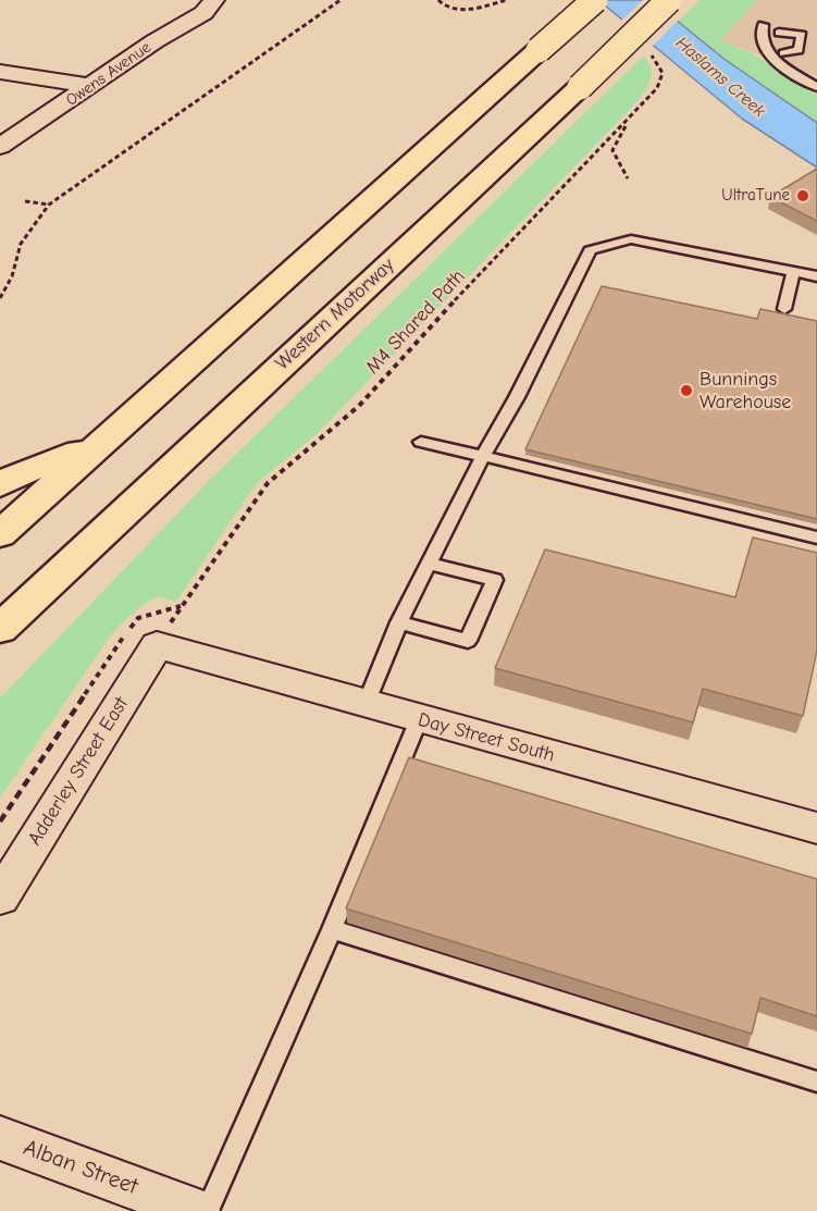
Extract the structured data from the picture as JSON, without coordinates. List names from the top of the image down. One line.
{"streets":{"highway":["Western Motorway"],"street":["Owens Avenue","Day Street South","Adderley Street East","Alban Street"],"path":["M4 Shared Path"]},"crossings":[["Day Street South","Adderley Street East"]],"water":["Haslams Creek"],"places":["UltraTune","Bunnings Warehouse"]}
